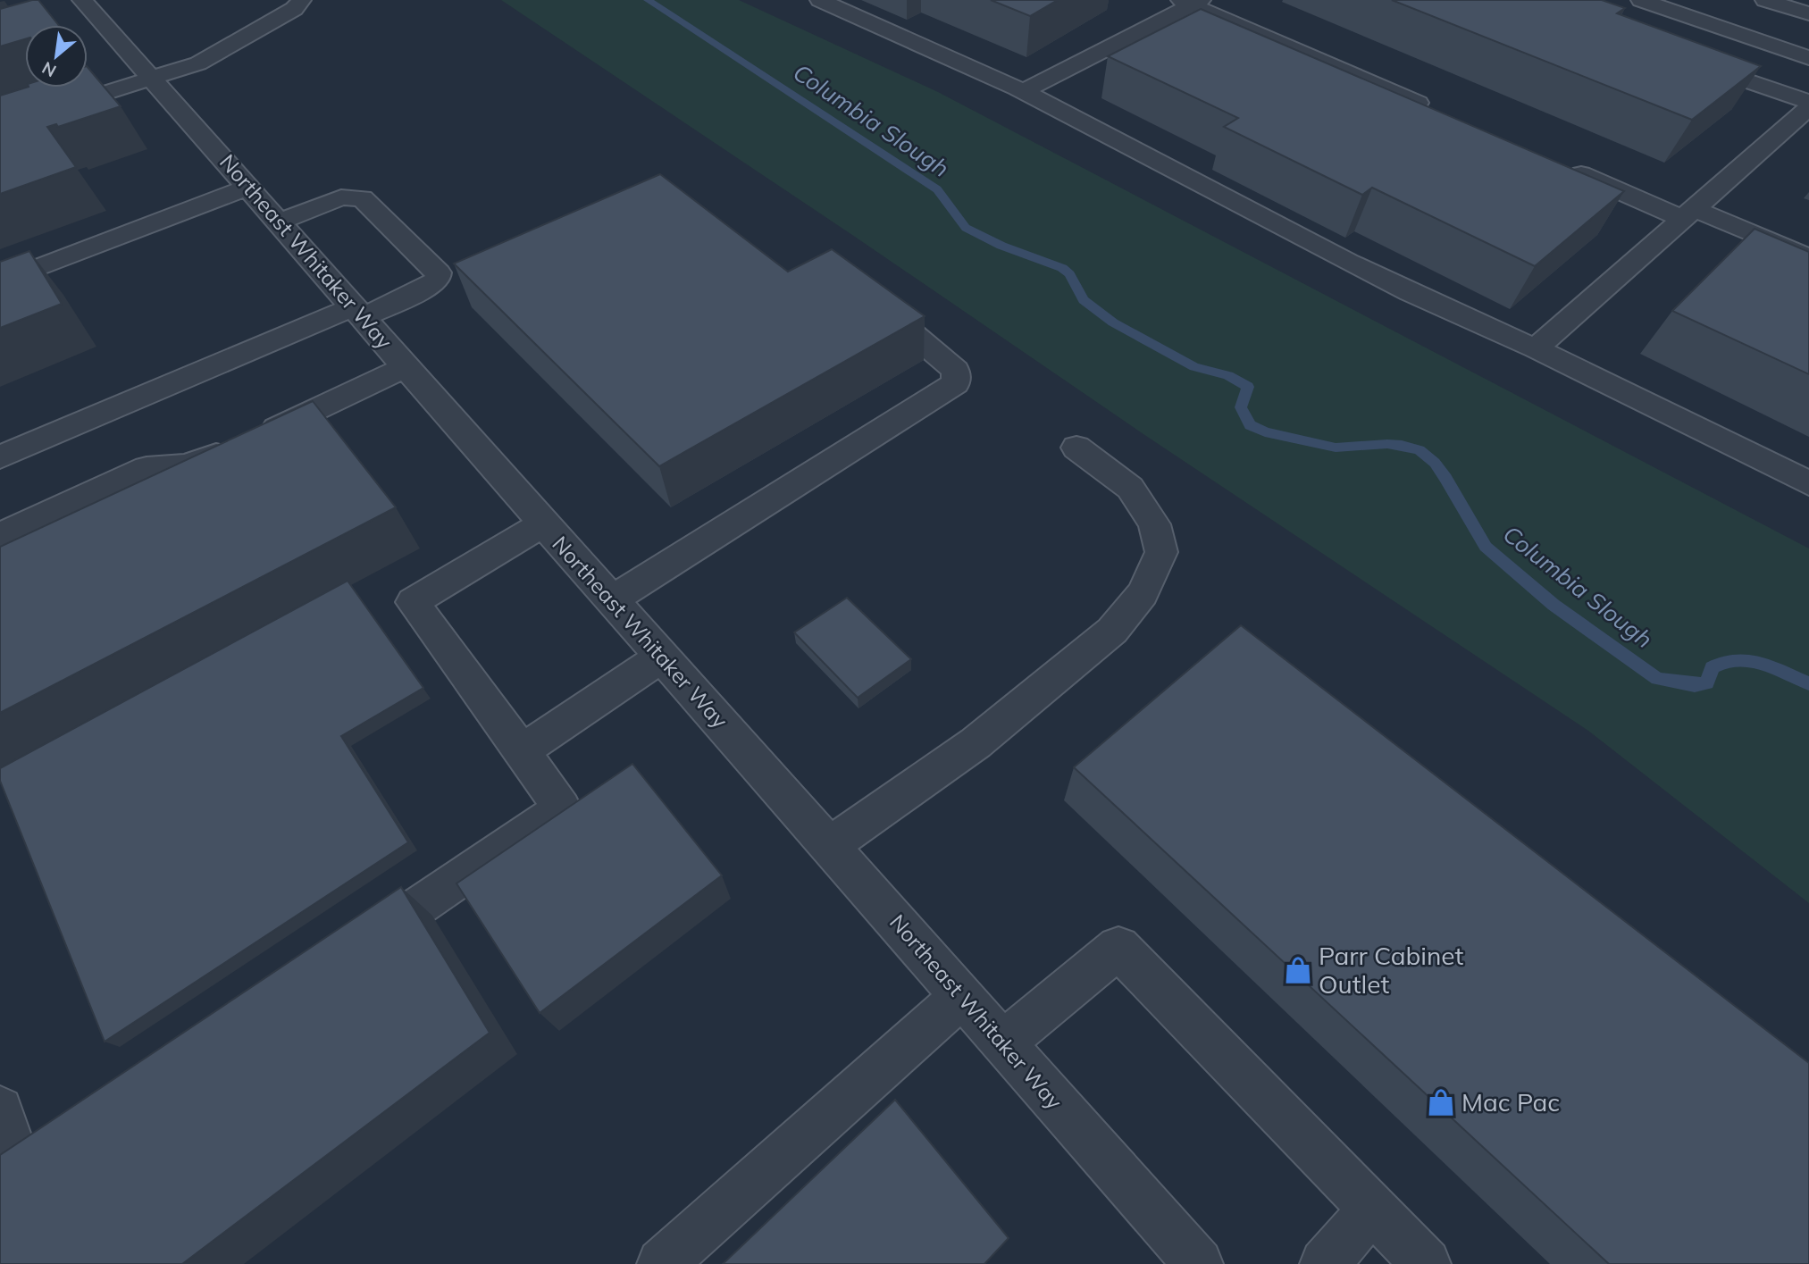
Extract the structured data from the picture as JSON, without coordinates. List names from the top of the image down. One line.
{"streets":{"street":["Northeast Whitaker Way"]},"water":["Columbia Slough"],"places":{"shop":["Parr Cabinet Outlet","Mac Pac"]},"north":"bottom left"}
